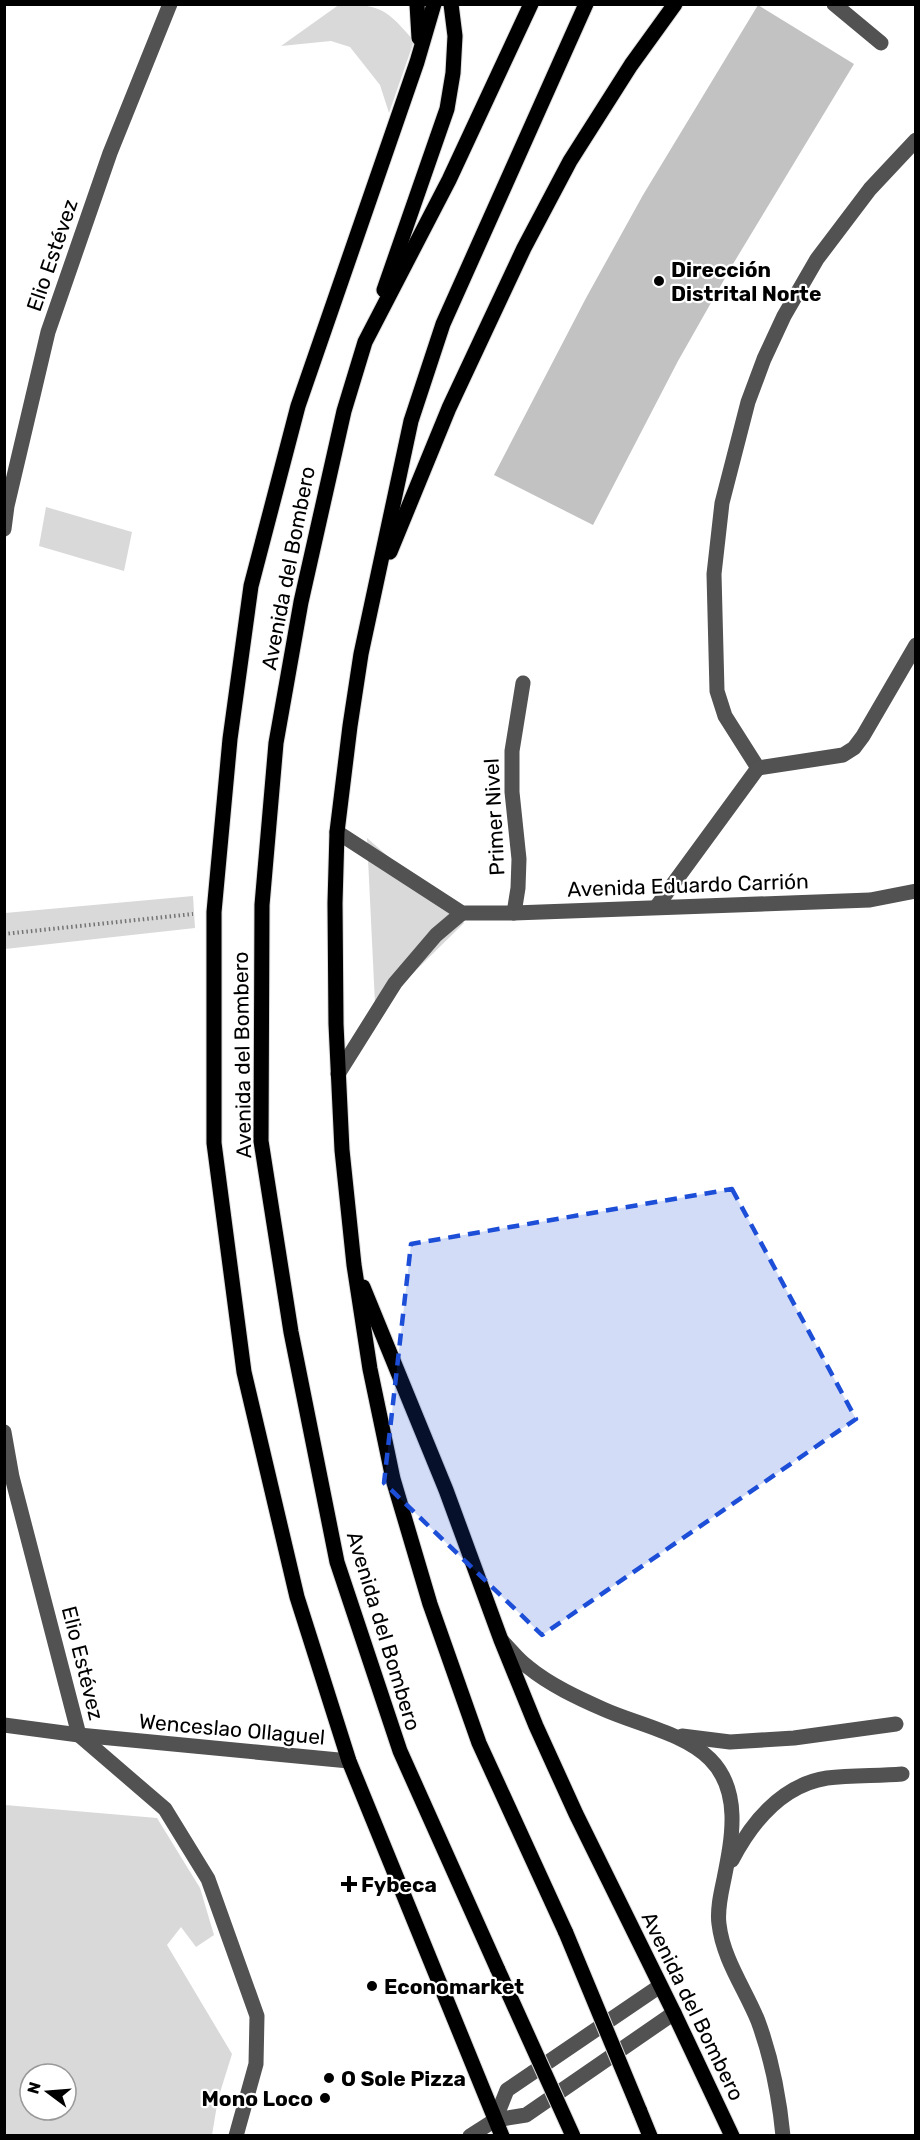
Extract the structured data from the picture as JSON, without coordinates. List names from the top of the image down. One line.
{"streets":{"main road":["Avenida del Bombero"],"street":["Elio Estévez","Primer Nivel","Avenida Eduardo Carrión","Wenceslao Ollaguel"]},"crossings":[["Elio Estévez","Wenceslao Ollaguel"],["Avenida del Bombero","Wenceslao Ollaguel"],["Primer Nivel","Avenida Eduardo Carrión"]],"places":{"other":["Dirección Distrital Norte","Economarket","O Sole Pizza","Mono Loco"],"health":["Fybeca"]},"north":"left"}
